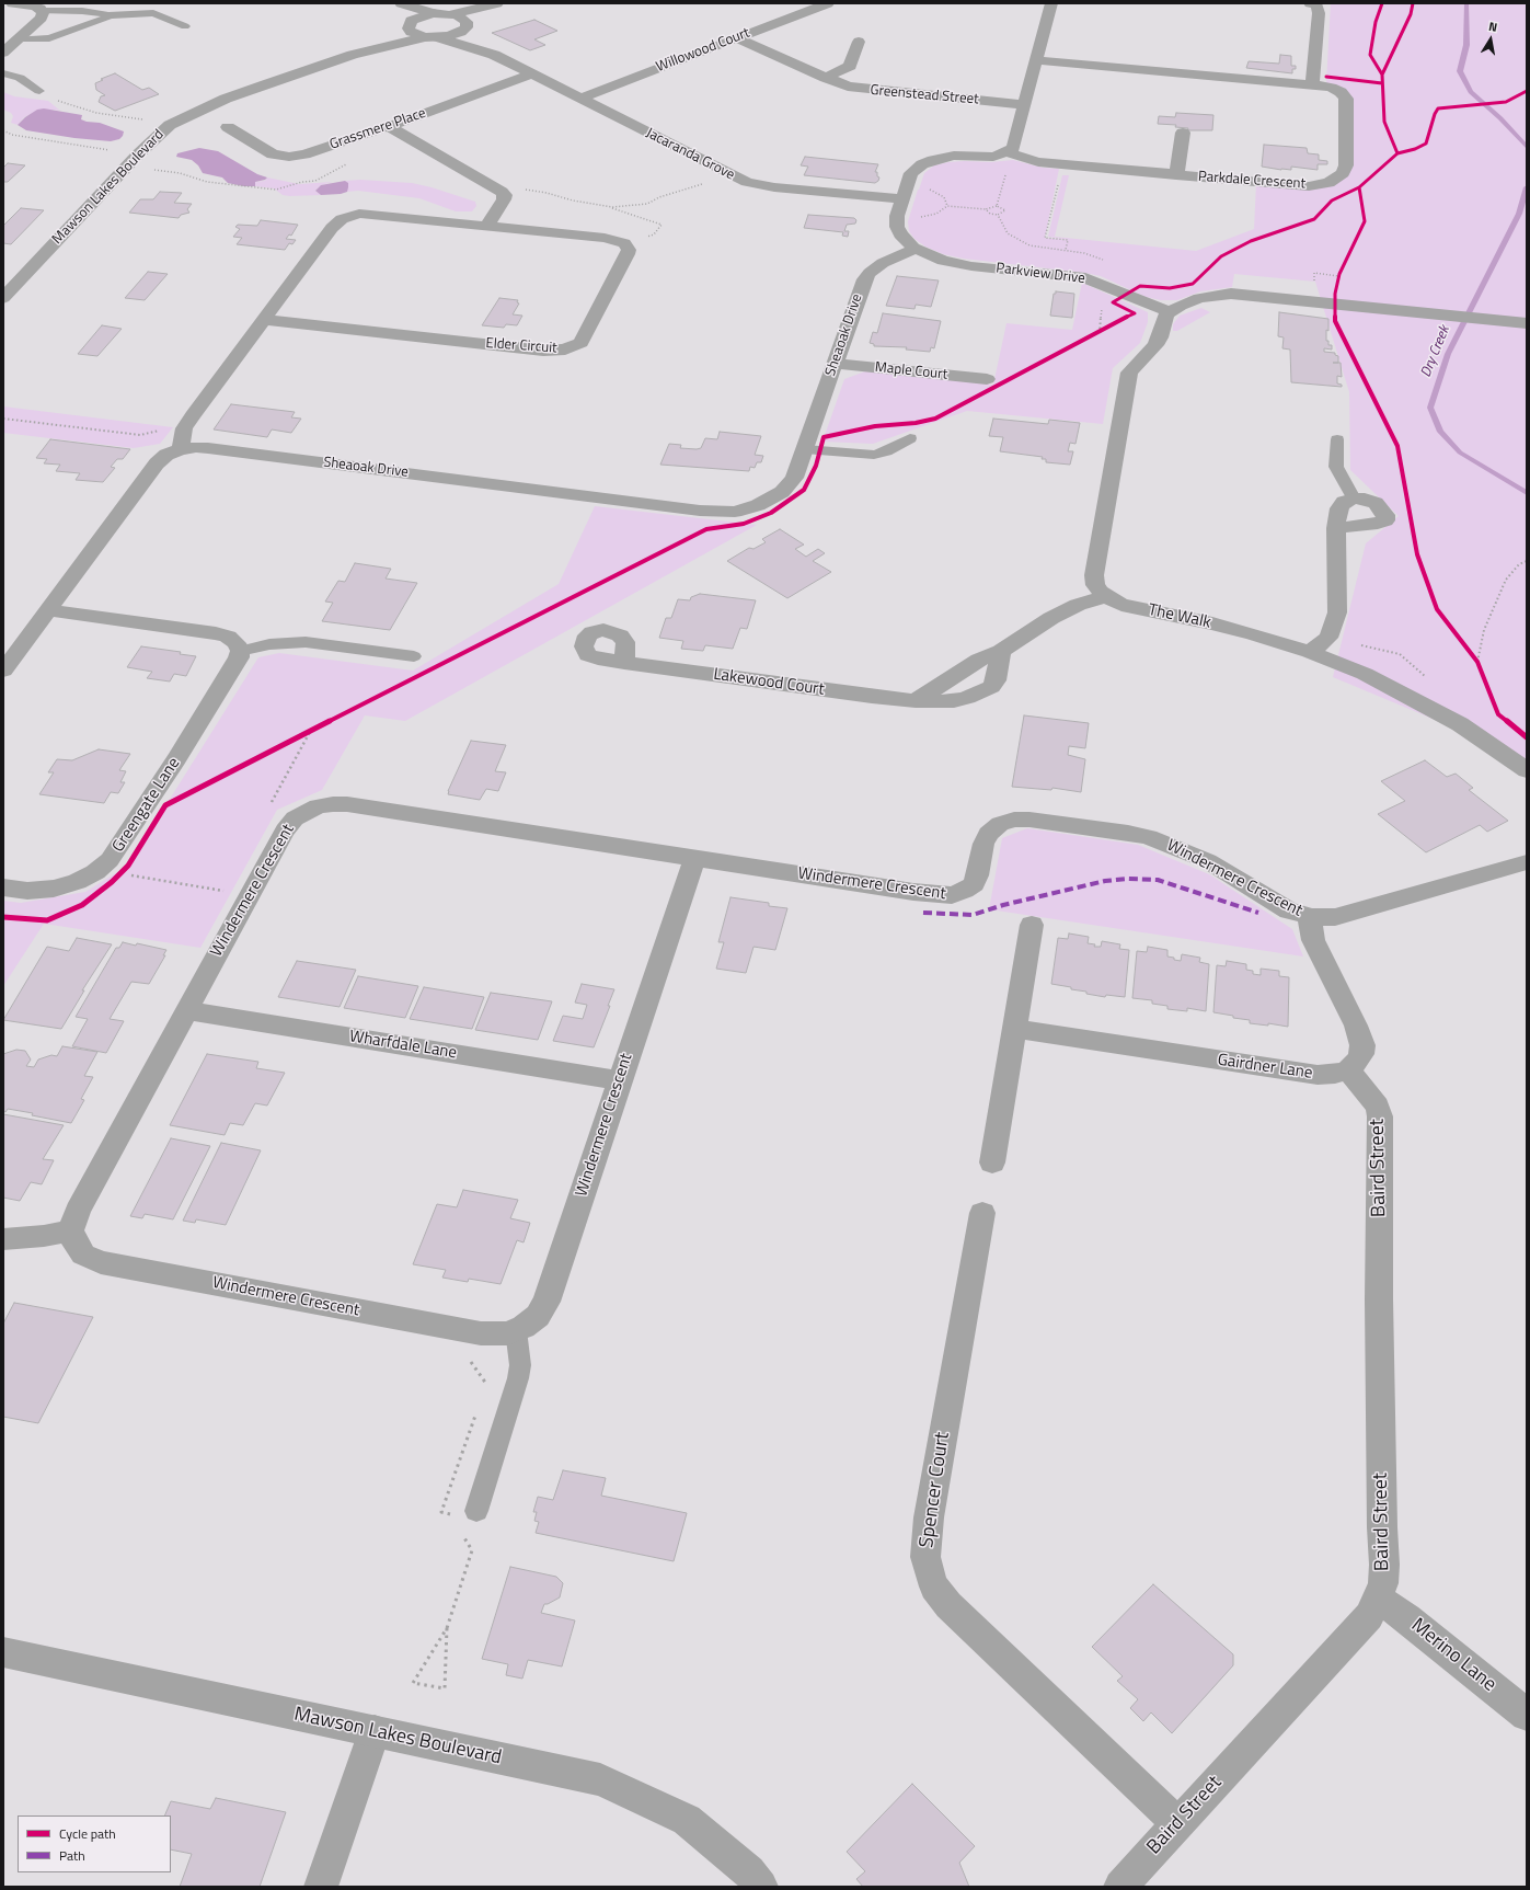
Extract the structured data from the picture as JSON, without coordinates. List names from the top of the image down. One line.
{"streets":{"street":["Willowood Court","Greenstead Street","Grassmere Place","Jacaranda Grove","Parkdale Crescent","Mawson Lakes Boulevard","Parkview Drive","Sheaoak Drive","Elder Circuit","Maple Court","The Walk","Lakewood Court","Greengate Lane","Windermere Crescent","Wharfdale Lane","Gairdner Lane","Baird Street","Spencer Court","Merino Lane"]},"crossings":[["Willowood Court","Greenstead Street"],["Willowood Court","Jacaranda Grove"],["Grassmere Place","Jacaranda Grove"],["Jacaranda Grove","Mawson Lakes Boulevard"],["Jacaranda Grove","Parkview Drive"],["Parkdale Crescent","Parkview Drive"],["Parkview Drive","Sheaoak Drive"],["Sheaoak Drive","Elder Circuit"],["Sheaoak Drive","Maple Court"],["Windermere Crescent","Wharfdale Lane"],["Gairdner Lane","Baird Street"],["Baird Street","Spencer Court"],["Baird Street","Merino Lane"]],"water":["Dry Creek"],"legend":["Cycle path","Path"],"north":"top"}
